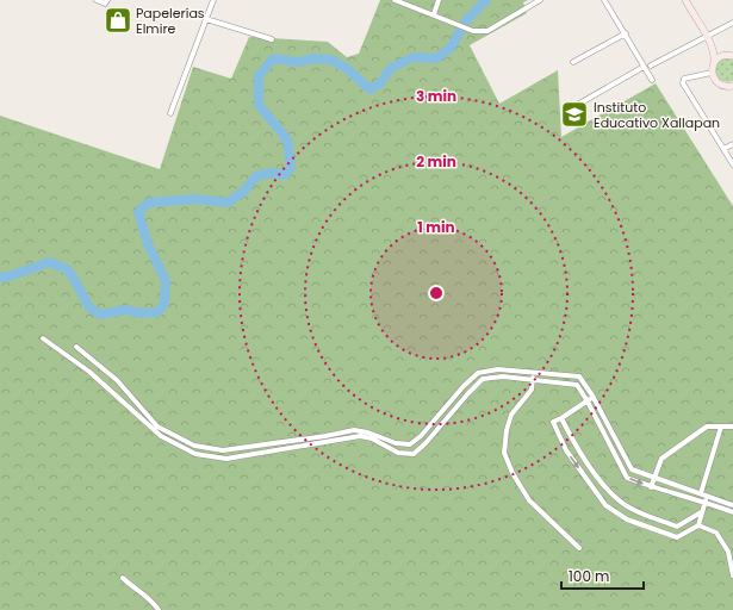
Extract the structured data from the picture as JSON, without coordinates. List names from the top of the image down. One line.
{"places":{"shop":["Papelerías Elmire"],"school or university":["Instituto Educativo Xallapan"]},"scale_bar":"100 m","rings":["3 min","2 min","1 min"]}
